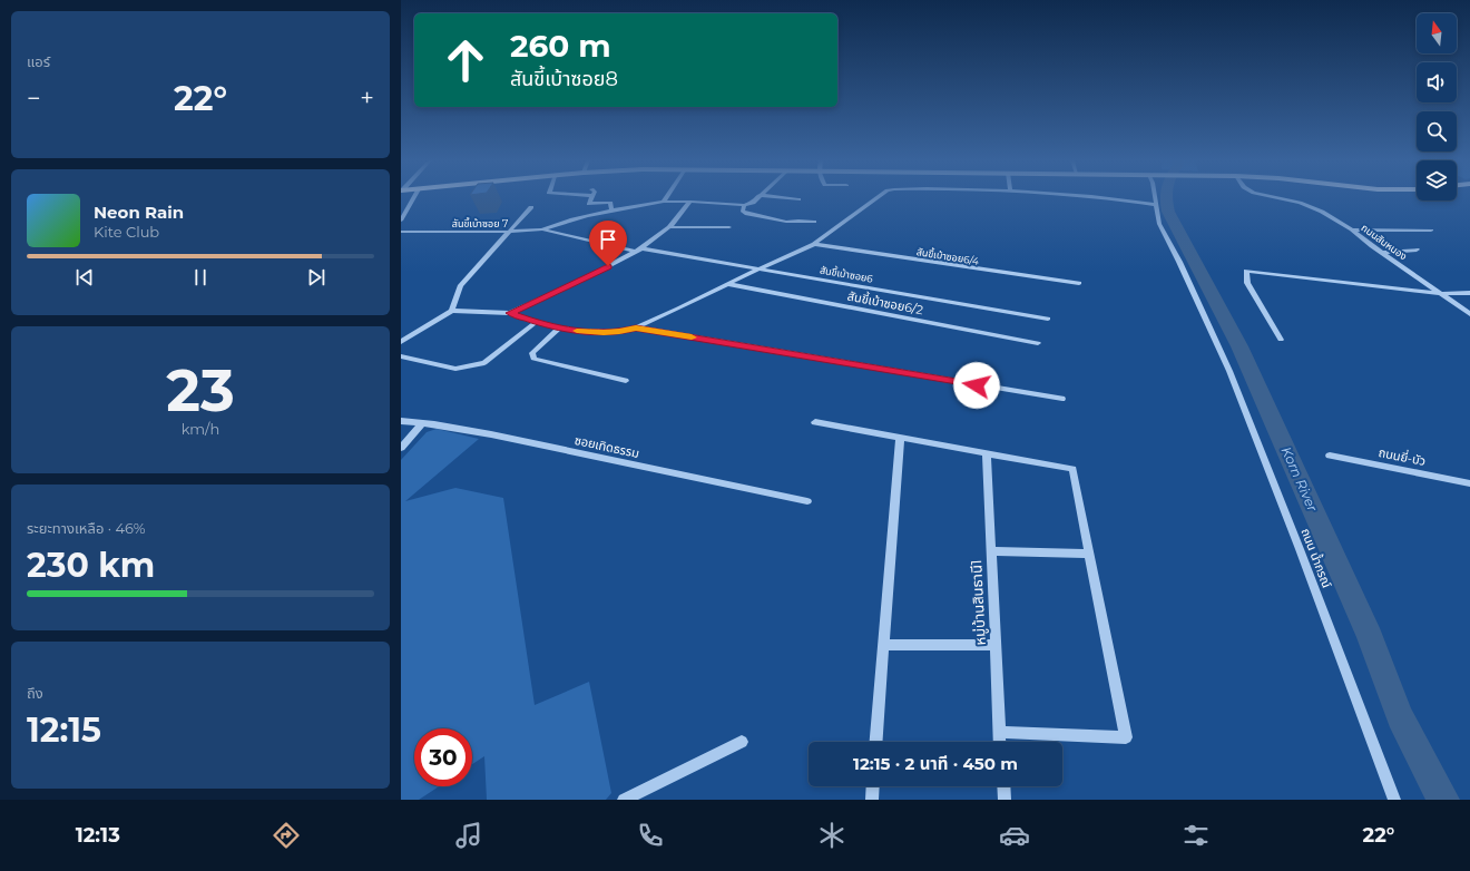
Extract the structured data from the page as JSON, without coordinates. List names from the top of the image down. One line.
{"streets":{"street":["สันขี้เบ้าซอย 7","ถนนสันหนอง","สันขี้เบ้าซอย6/4","สันขี้เบ้าซอย6","สันขี้เบ้าซอย6/2","ซอยเทิดธรรม","ถนนยี่-บัว","ถนน น้ำกรณ์","หมู่บ้านสินธานี1"]},"crossings":[["สันขี้เบ้าซอย 7","สันขี้เบ้าซอย6"]],"water":["Korn River"],"north":"top","page":{"tile":["แอร์",["23","km/h"],["ระยะทางเหลือ · 46%","230 km"],["ถึง","12:15"]],"turn":["260 m","สันขี้เบ้าซอย8"],"heat":["−","22°","+"],"song":["Neon Rain","Kite Club"],"limit":"30","trip":"12:15 · 2 นาที · 450 m","tabs":["12:13","22°"]}}
